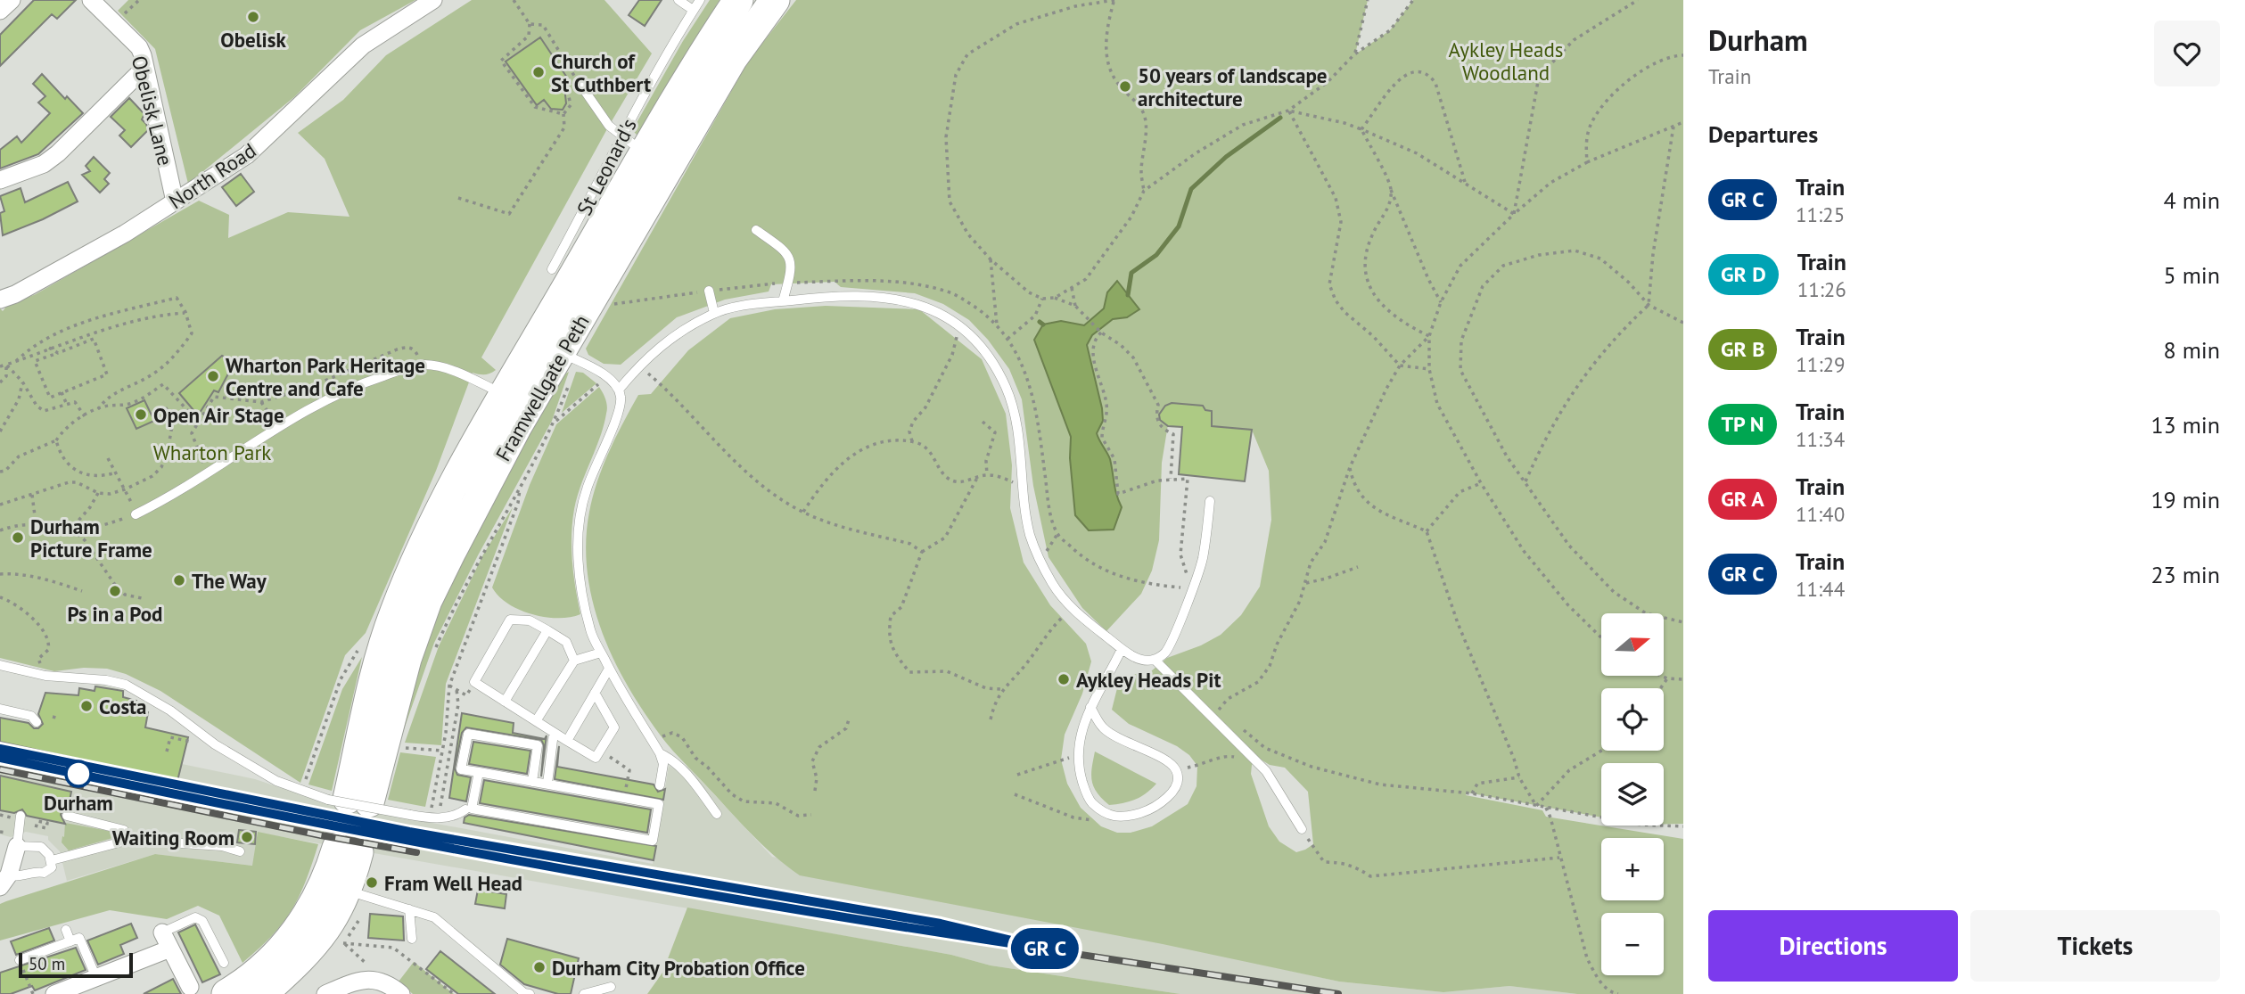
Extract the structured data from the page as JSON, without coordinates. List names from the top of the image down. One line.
{"streets":{"highway":["Framwellgate Peth"],"street":["Obelisk Lane","North Road"],"lane":["St Leonard's"]},"crossings":[["Obelisk Lane","North Road"],["St Leonard's","Framwellgate Peth"]],"parks":["Aykley Heads Woodland","Wharton Park"],"places":["Obelisk","Church of St Cuthbert","50 years of landscape architecture","Wharton Park Heritage Centre and Cafe","Open Air Stage","Durham Picture Frame","The Way","Ps in a Pod","Aykley Heads Pit","Costa","Durham","Waiting Room","Fram Well Head","Durham City Probation Office"],"scale_bar":"50 m","north":"right","page":{"on_map":"GR C","heading":[["Durham","Train"],"Departures"],"list":[{"mark":"GR C","name":"Train","note":"11:25","value":"4 min"},{"mark":"GR D","name":"Train","note":"11:26","value":"5 min"},{"mark":"GR B","name":"Train","note":"11:29","value":"8 min"},{"mark":"TP N","name":"Train","note":"11:34","value":"13 min"},{"mark":"GR A","name":"Train","note":"11:40","value":"19 min"},{"mark":"GR C","name":"Train","note":"11:44","value":"23 min"}],"map_buttons":["+","−"],"buttons":["Directions","Tickets"],"scale":"50 m"}}
